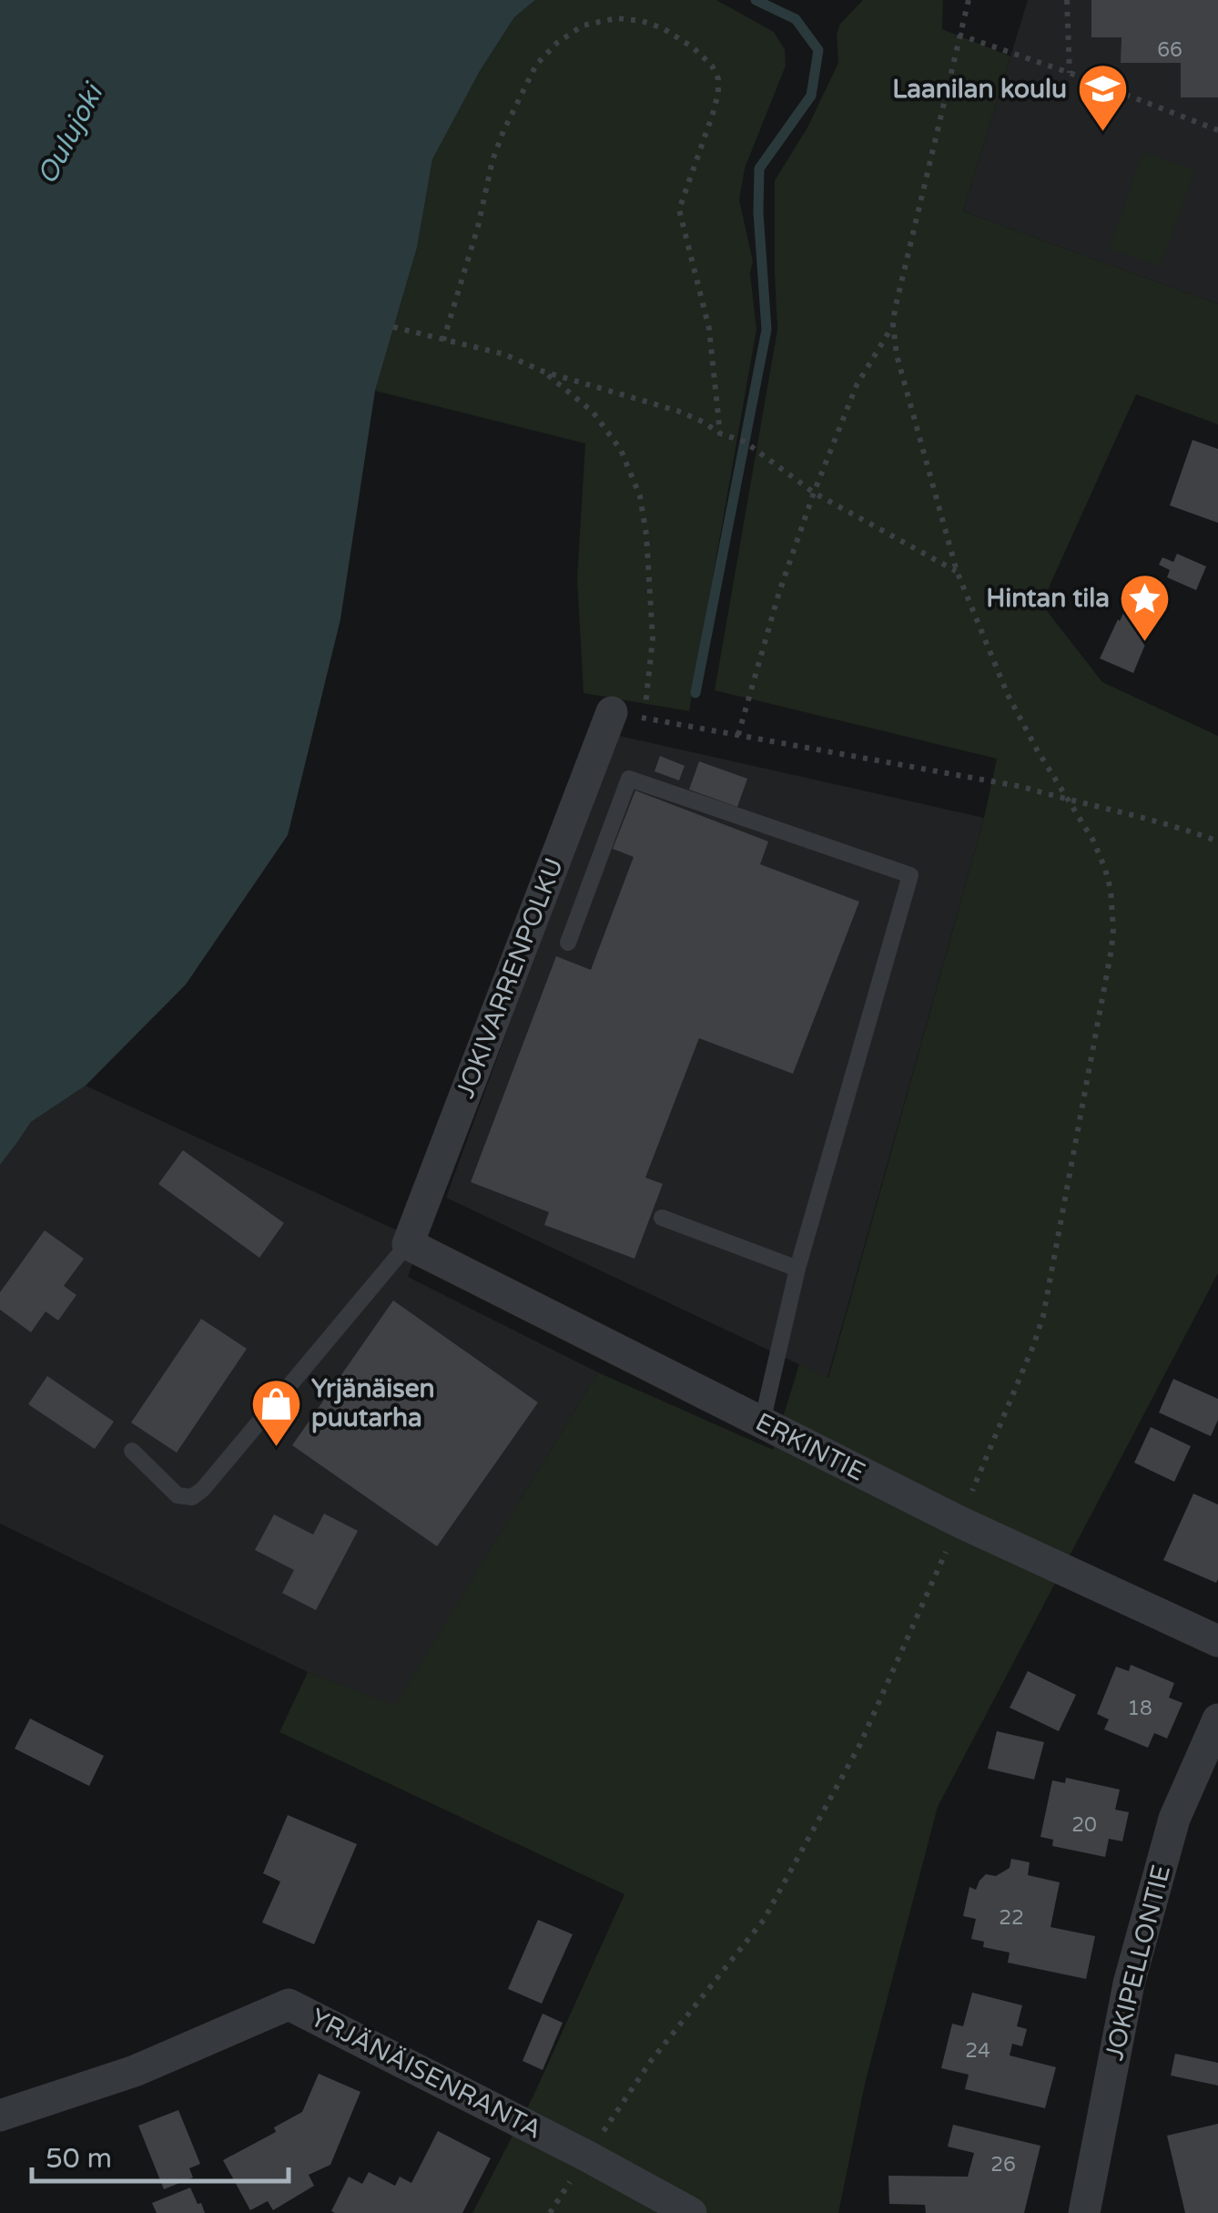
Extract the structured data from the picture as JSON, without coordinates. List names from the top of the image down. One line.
{"streets":{"street":["JOKIVARRENPOLKU","ERKINTIE","JOKIPELLONTIE","YRJÄNÄISENRANTA"]},"crossings":[["JOKIVARRENPOLKU","ERKINTIE"]],"water":["Oulujoki"],"places":{"school or university":["Laanilan koulu"],"place":["Hintan tila"],"shop":["Yrjänäisen puutarha"]},"house_numbers":["66","18","20","22","24","26"],"scale_bar":"50 m"}
